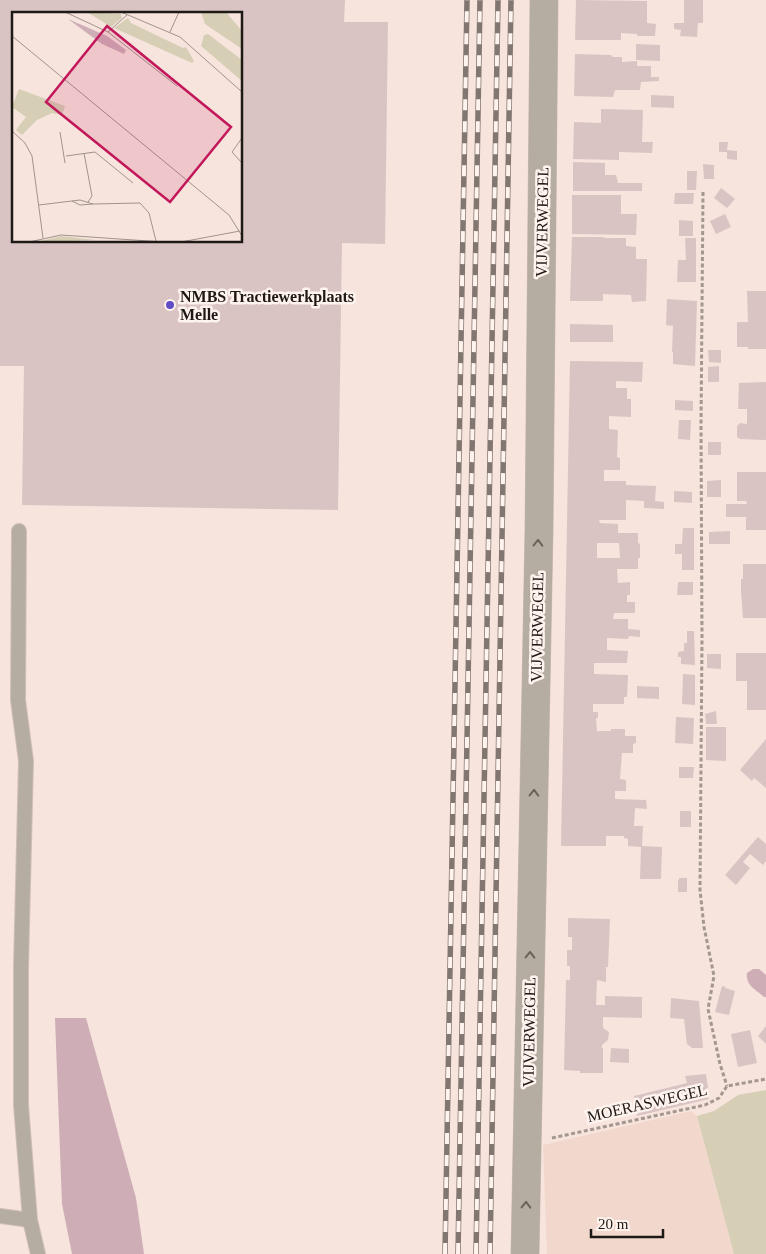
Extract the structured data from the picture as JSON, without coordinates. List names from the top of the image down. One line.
{"streets":{"street":["VIJVERWEGEL"],"path":["MOERASWEGEL"]},"crossings":[["VIJVERWEGEL","MOERASWEGEL"]],"one_way":["VIJVERWEGEL"],"places":["NMBS Tractiewerkplaats Melle"],"scale_bar":"20 m"}
